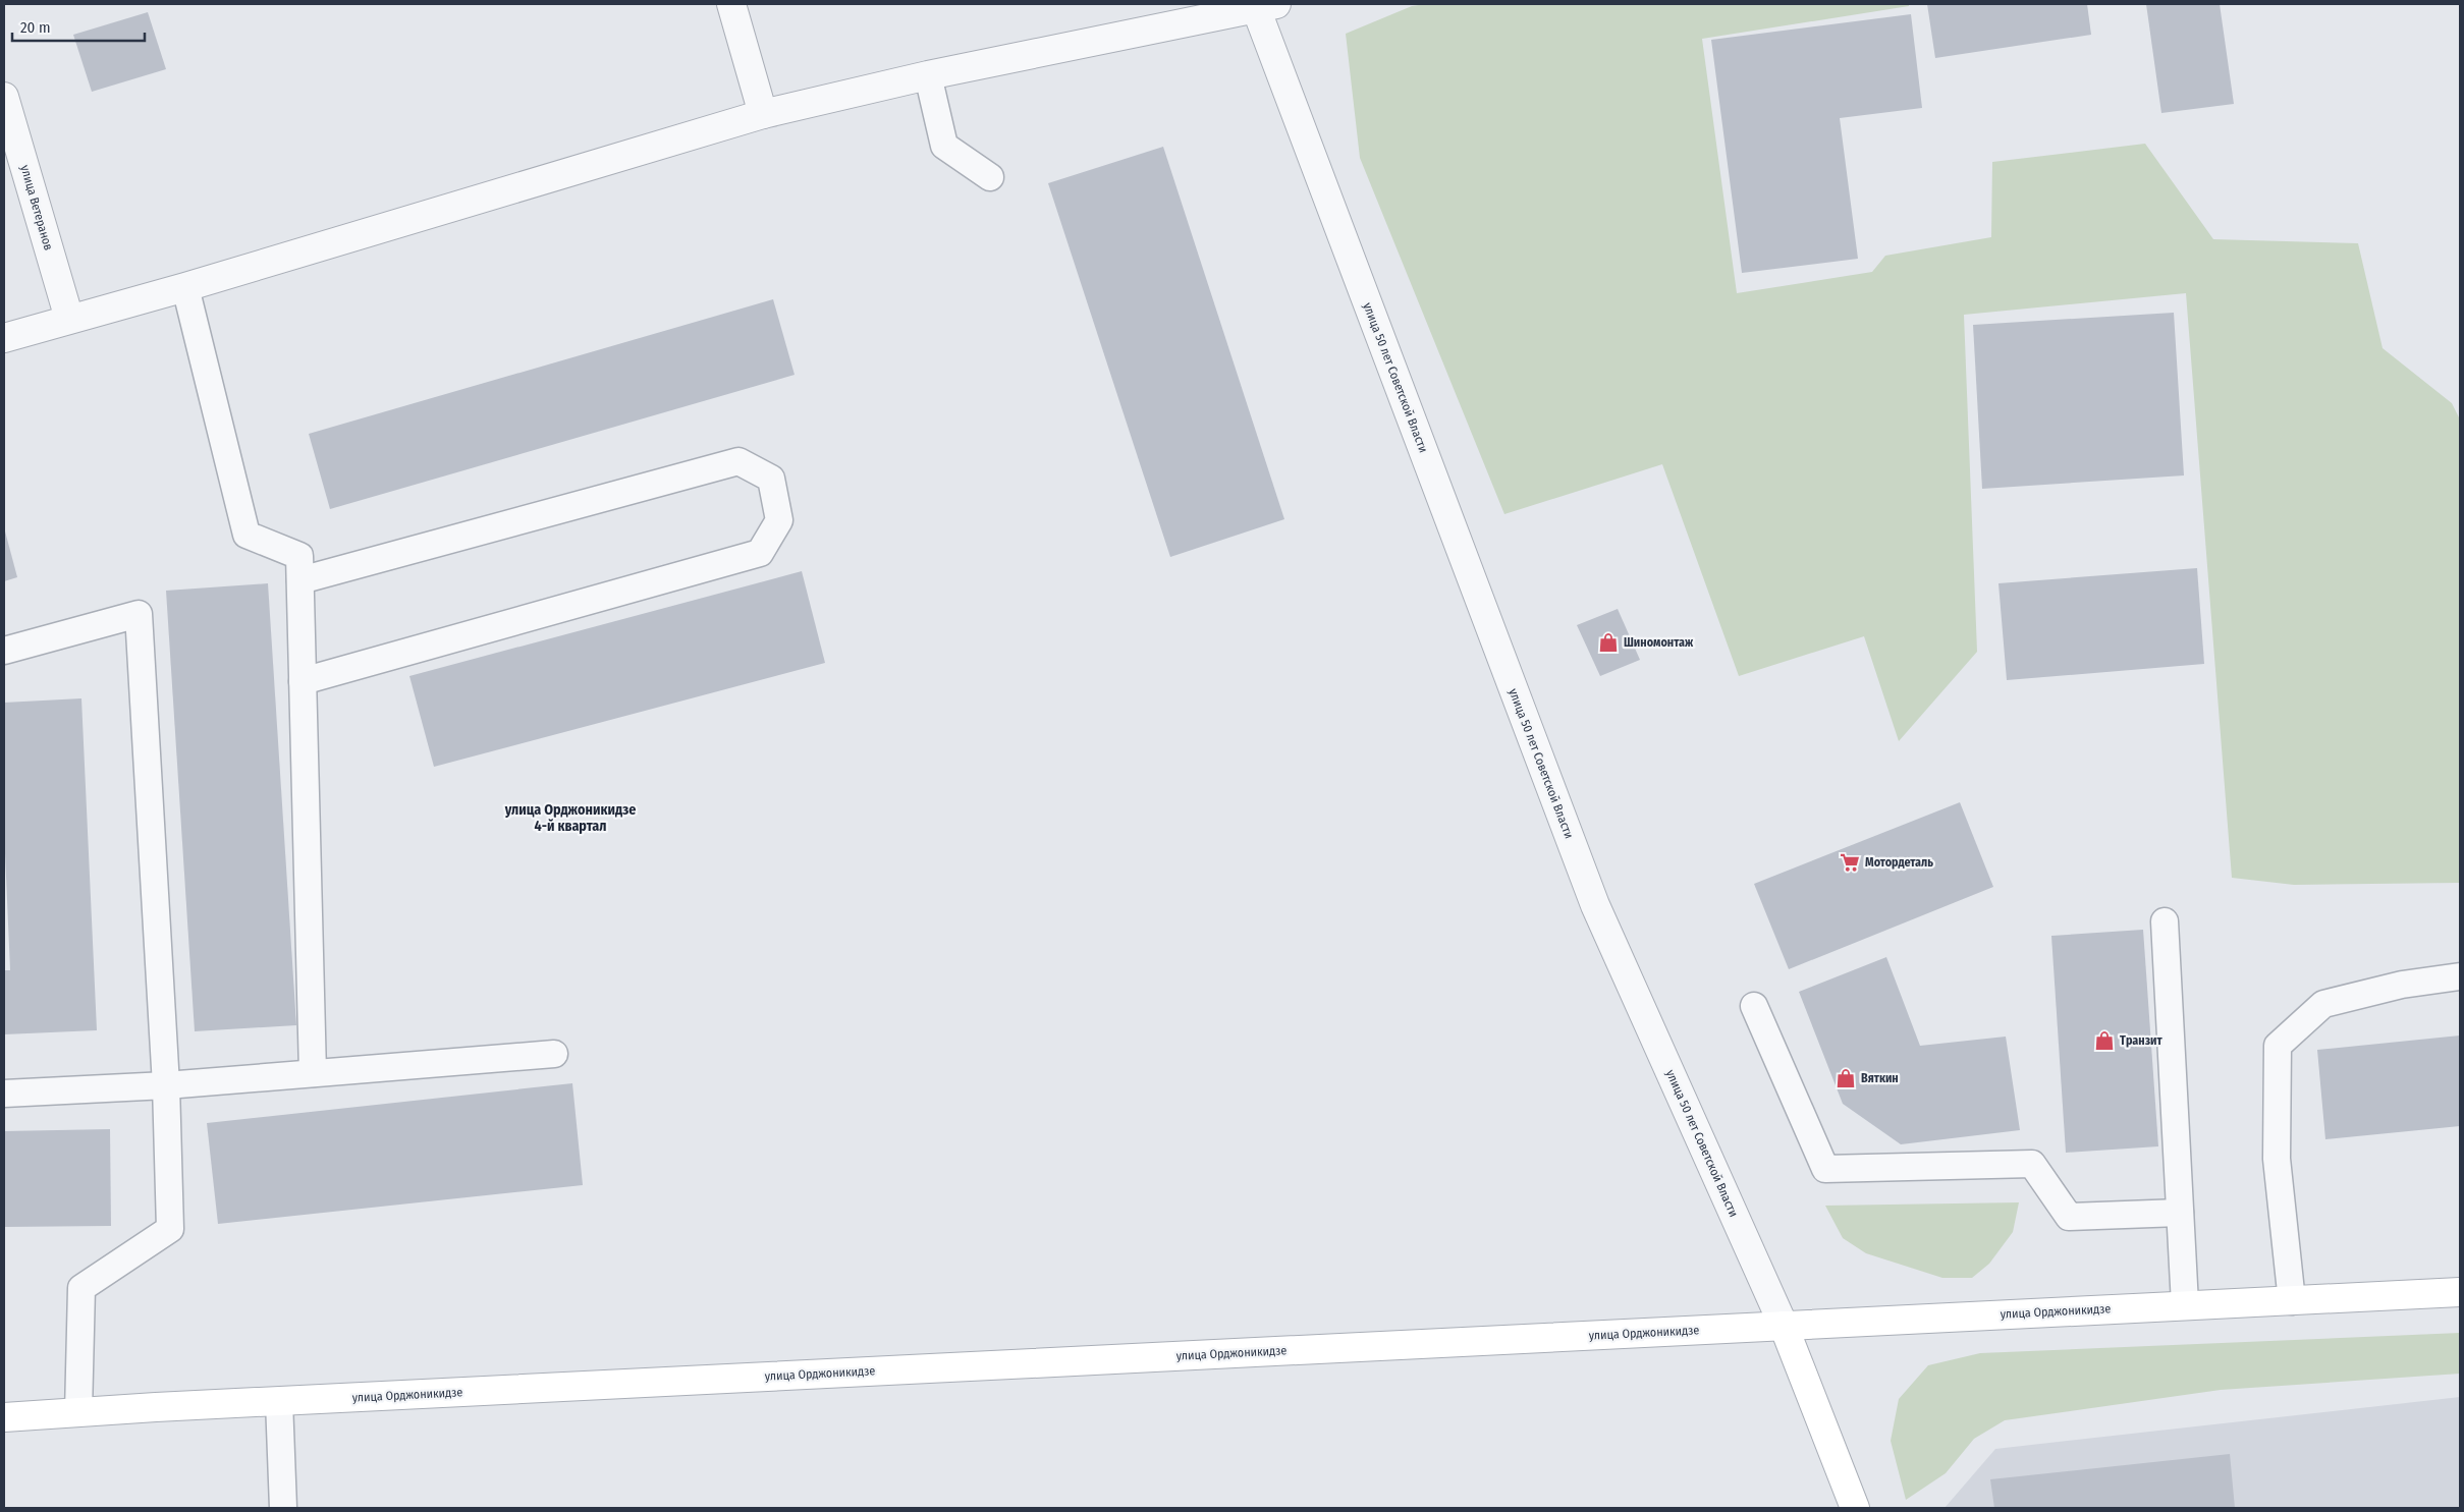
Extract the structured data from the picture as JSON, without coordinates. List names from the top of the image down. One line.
{"streets":{"main road":["улица 50 лет Советской Власти","улица Орджоникидзе"],"street":["улица Ветеранов"]},"crossings":[["улица 50 лет Советской Власти","улица Орджоникидзе"]],"districts":["улица Орджоникидзе 4-й квартал"],"places":{"shop":["Шиномонтаж","Транзит","Вяткин"],"supermarket":["Мотордеталь"]},"scale_bar":"20 m"}
